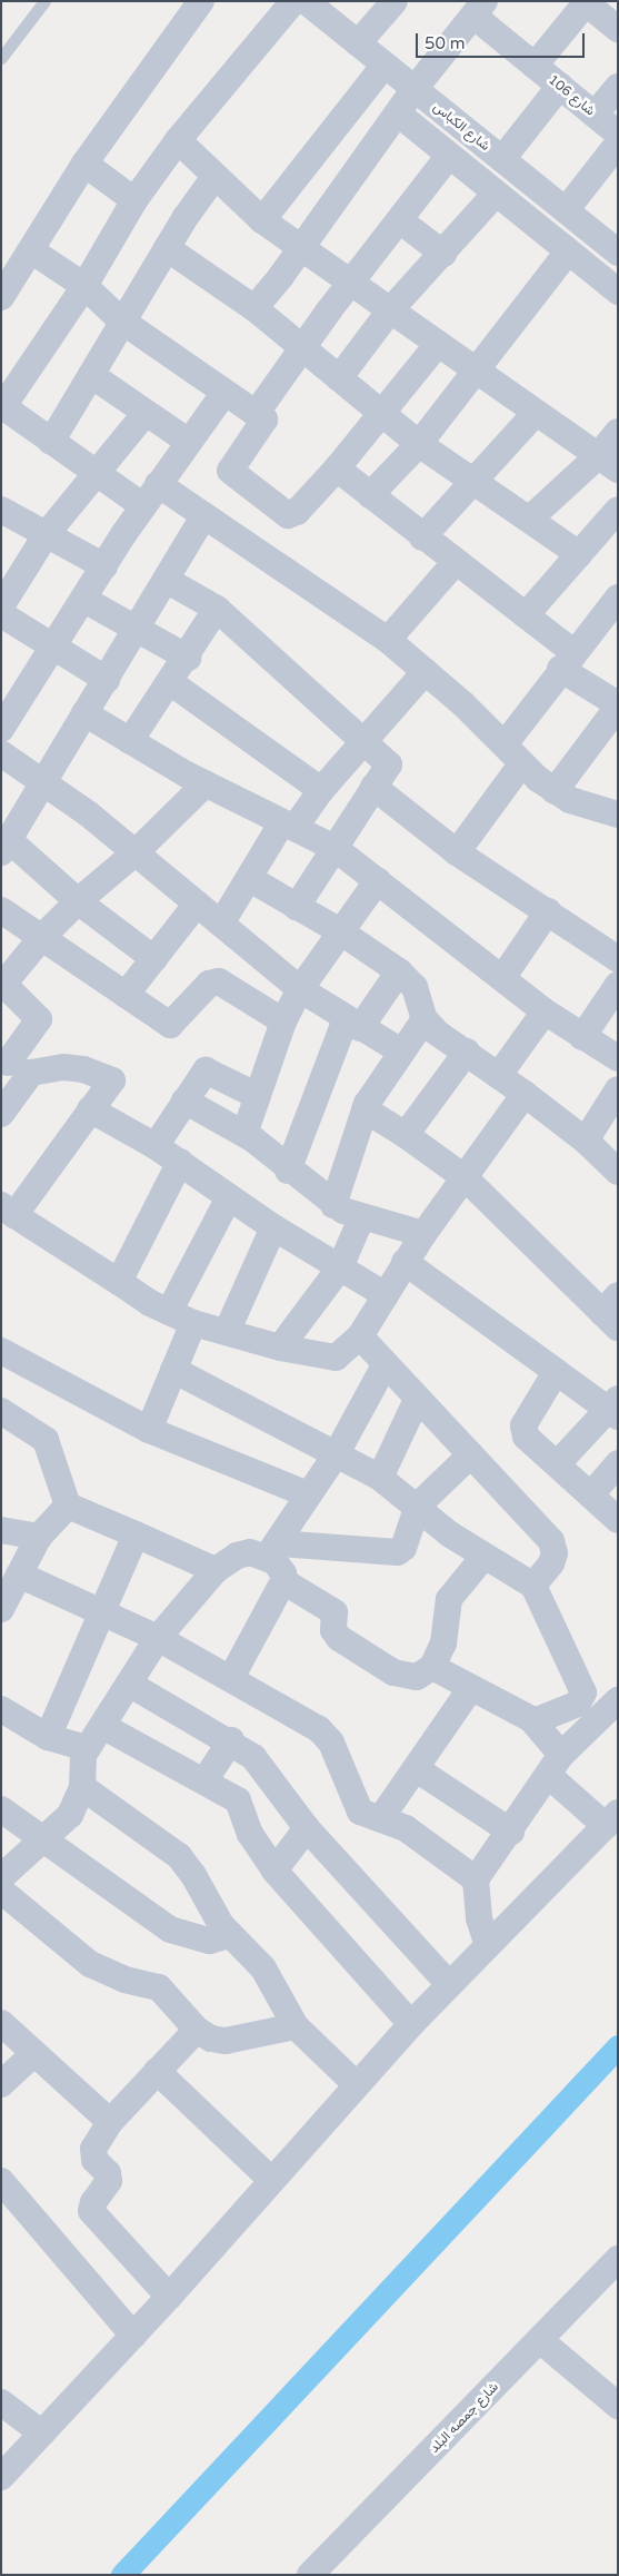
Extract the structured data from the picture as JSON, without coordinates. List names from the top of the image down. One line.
{"streets":{"street":["شارع 106","شارع الكباس","شارع جمصه البلد"]},"scale_bar":"50 m"}
